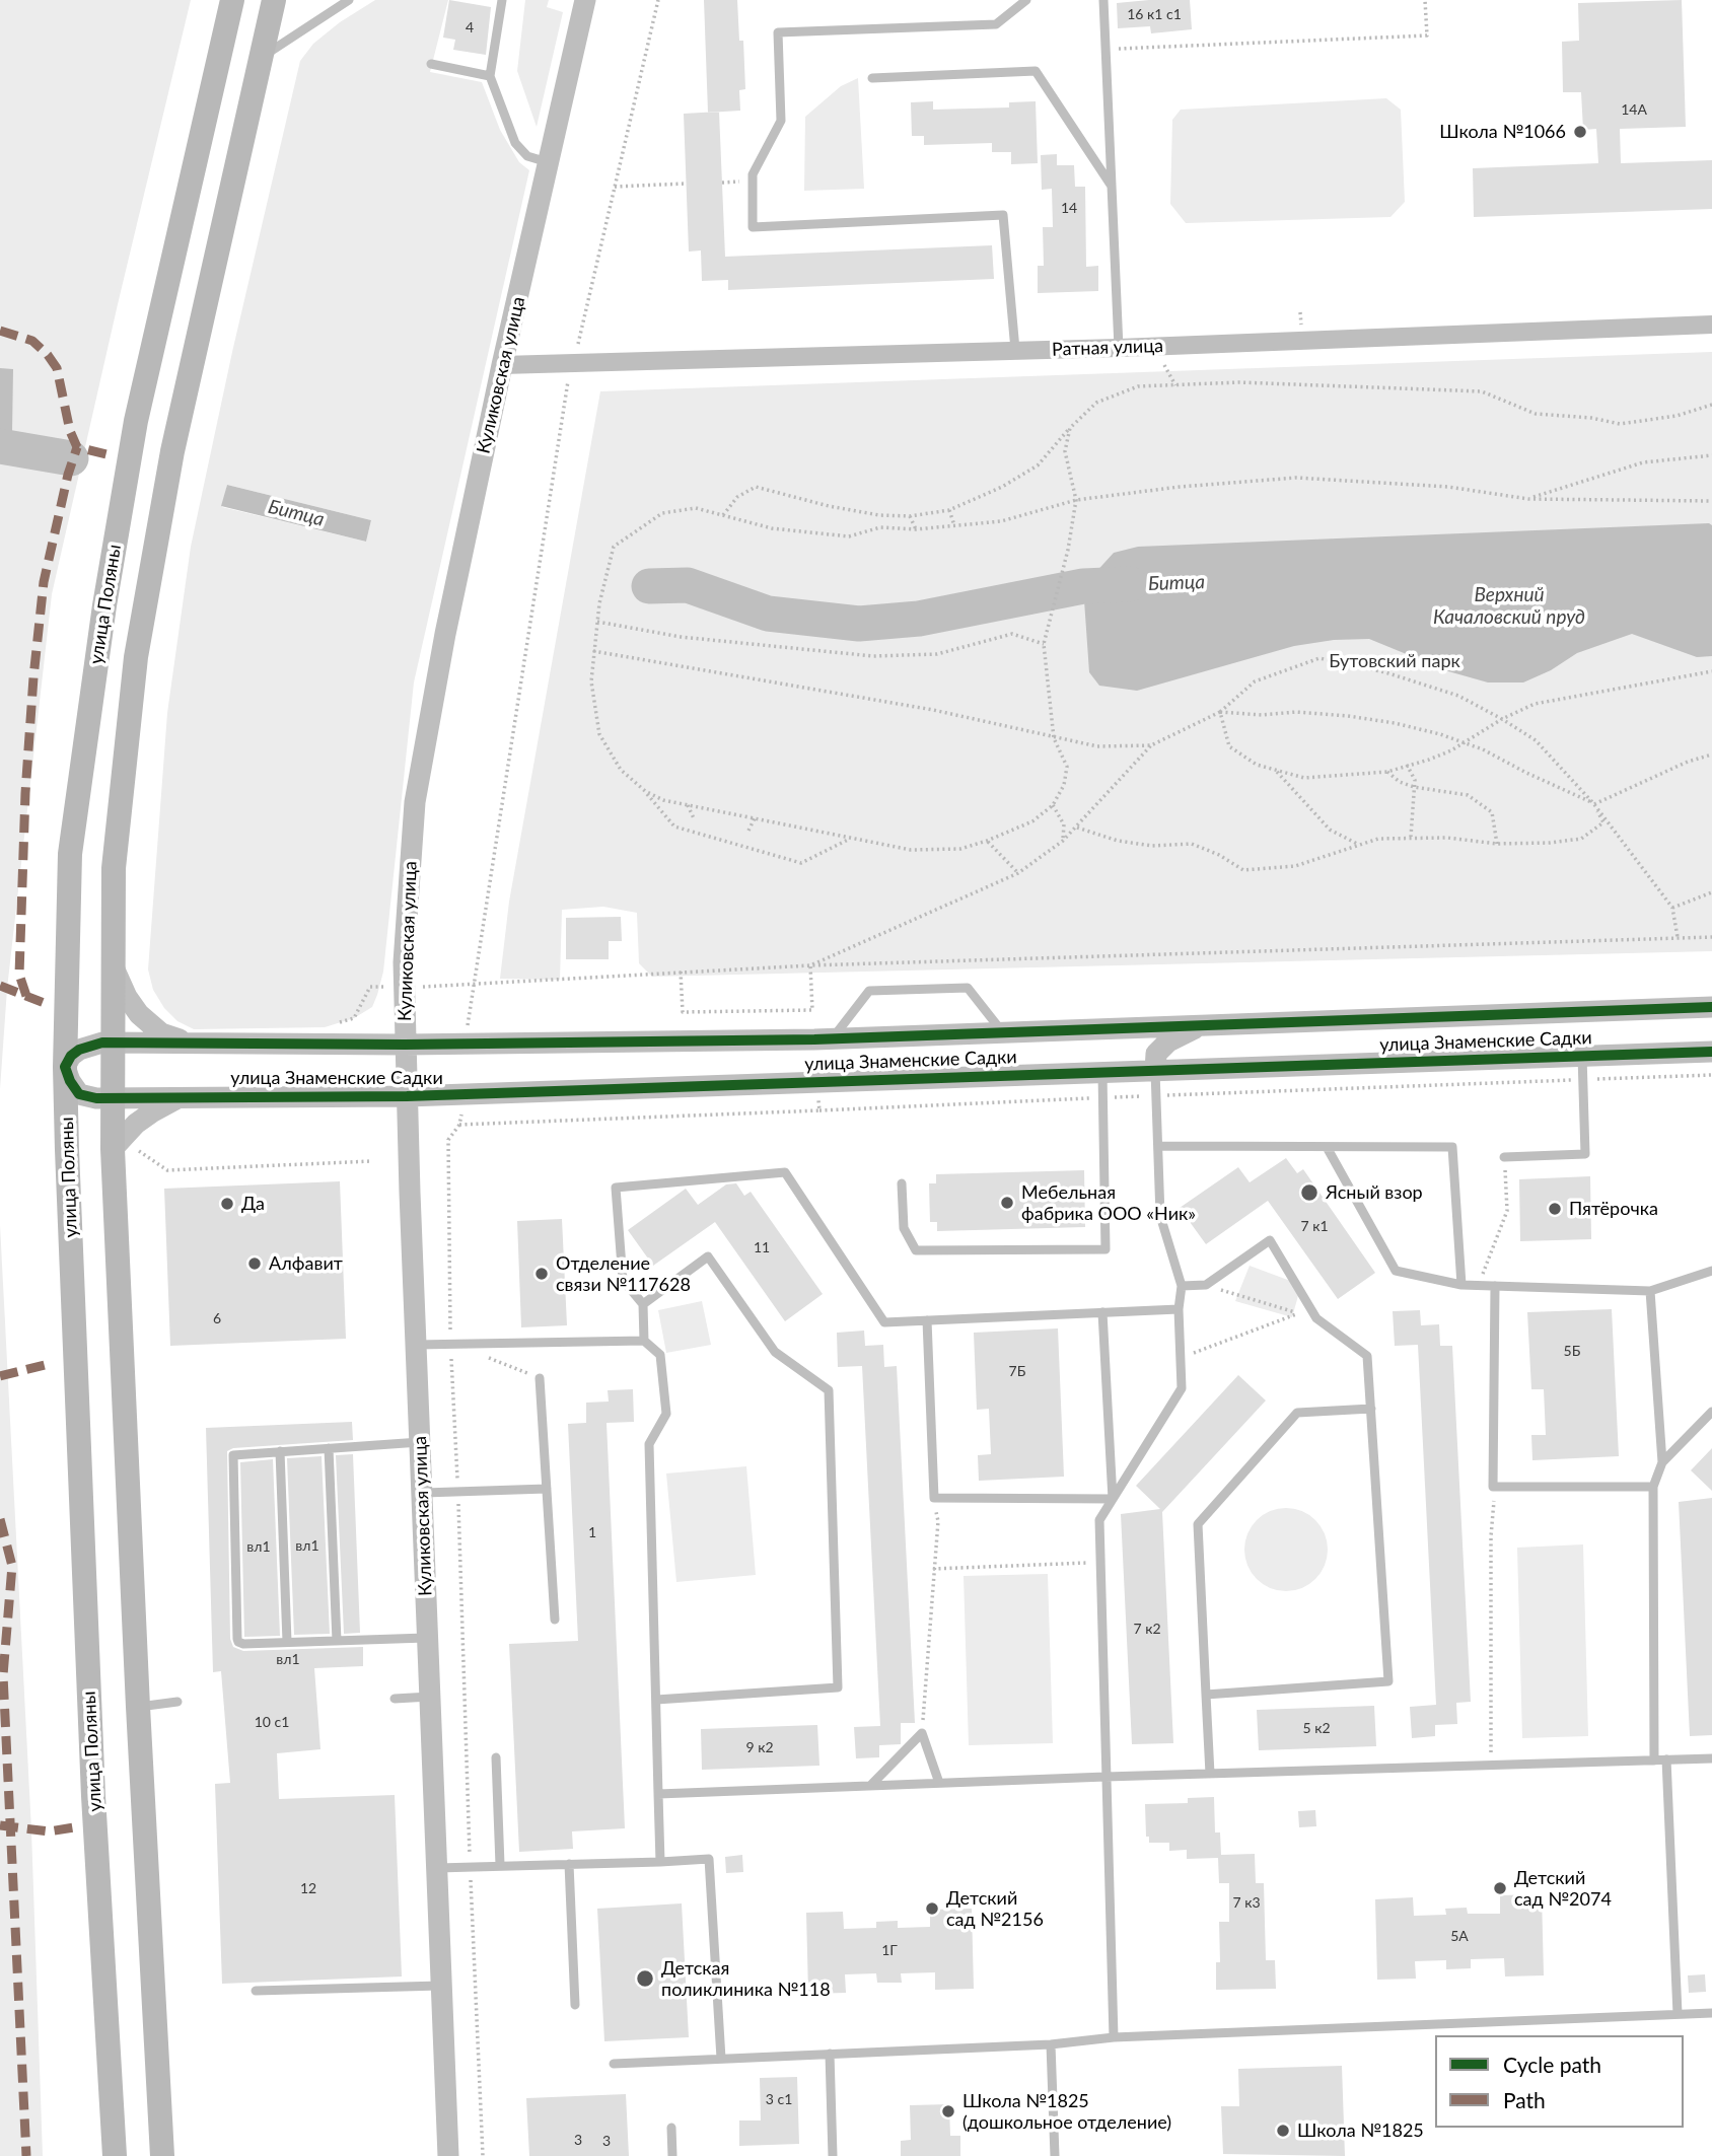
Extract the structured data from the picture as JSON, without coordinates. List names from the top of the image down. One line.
{"streets":{"main road":["улица Поляны"],"street":["Ратная улица","Куликовская улица","улица Знаменские Садки"]},"crossings":[["Ратная улица","Куликовская улица"],["Куликовская улица","улица Знаменские Садки"],["улица Поляны","улица Знаменские Садки"]],"water":["Битца","Верхний Качаловский пруд"],"parks":["Бутовский парк"],"places":["Школа №1066","Ясный взор","Мебельная фабрика ООО «Ник»","Да","Пятёрочка","Алфавит","Отделение связи №117628","Детский сад №2074","Детский сад №2156","Детская поликлиника №118","Школа №1825 (дошкольное отделение)","Школа №1825"],"house_numbers":["16 к1 с1","4","14А","14","7 к1","11","6","5Б","7Б","1","вл1","вл1","7 к2","вл1","10 с1","5 к2","9 к2","12","7 к3","5А","1Г","3 с1","3","3"],"legend":["Cycle path","Path"]}
